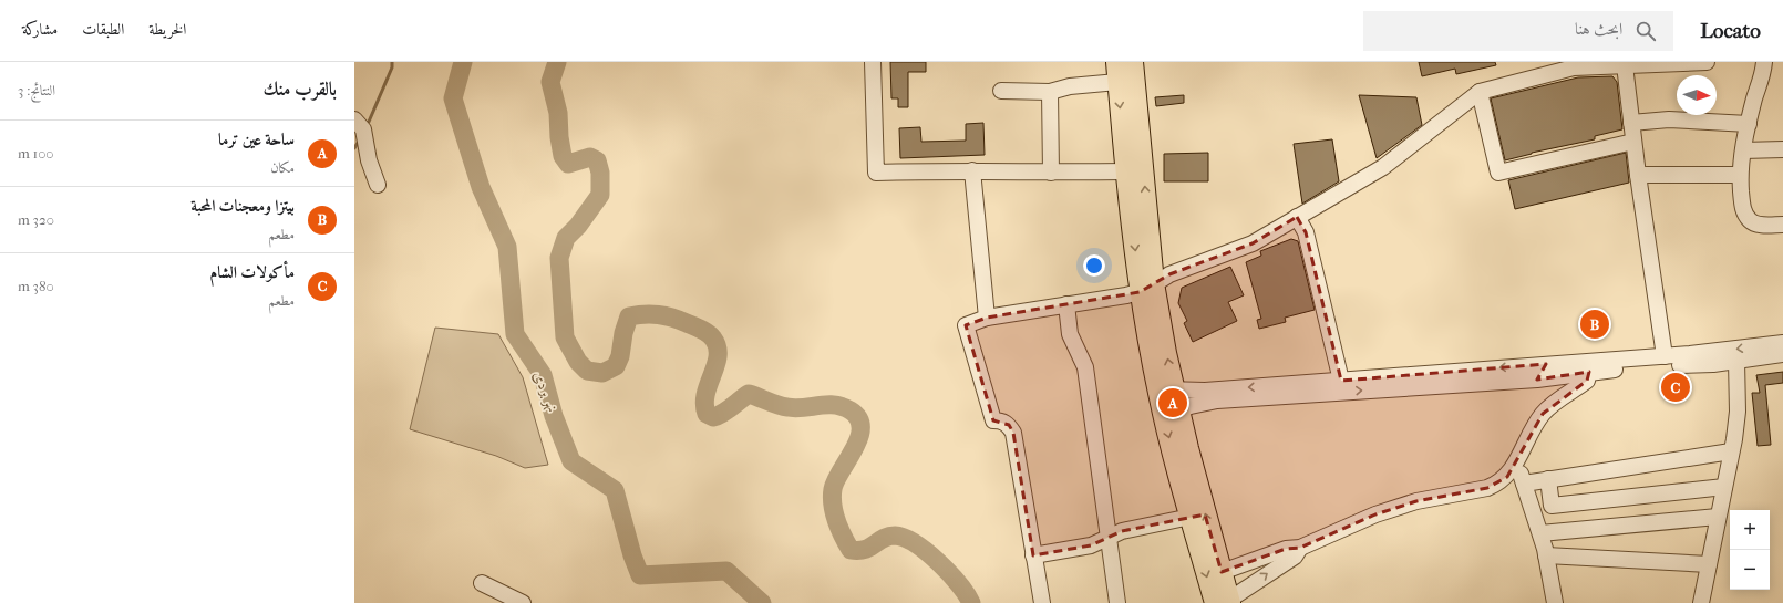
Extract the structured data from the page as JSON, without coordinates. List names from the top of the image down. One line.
{"water":["نهر بردى"],"north":"right","page":{"header":"Locato","search":"ابحث هنا","nav":["الخريطة","الطبقات","مشاركة"],"heading":["بالقرب منك","النتائج: 3"],"list":[{"mark":"A","name":"ساحة عين ترما","note":"مكان","value":"100 m"},{"mark":"B","name":"بيتزا ومعجنات المحبة","note":"مطعم","value":"320 m"},{"mark":"C","name":"مأكولات الشام","note":"مطعم","value":"380 m"}],"pins":["B","C","A"],"map_buttons":["+","−"]}}
